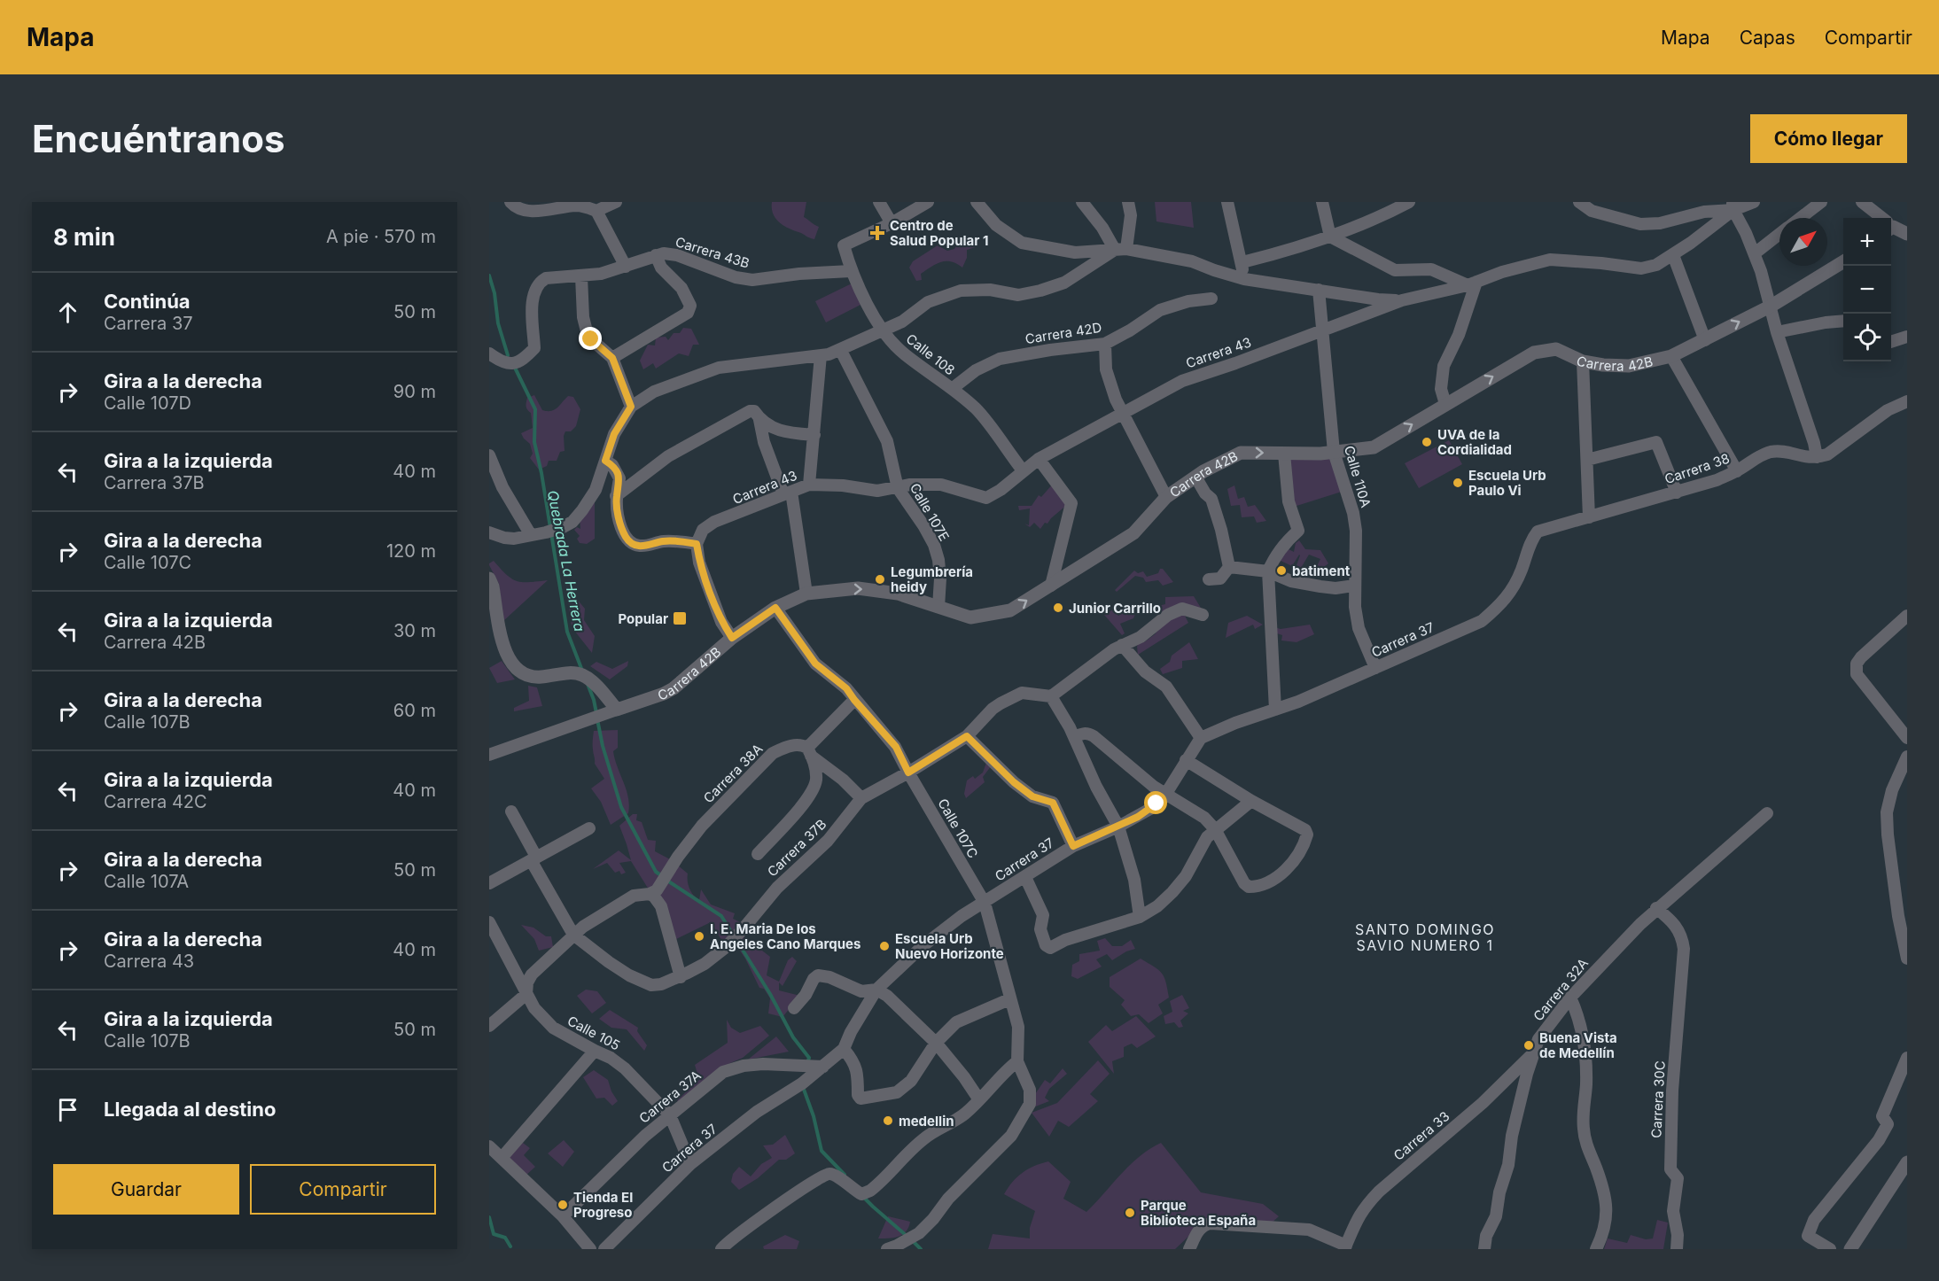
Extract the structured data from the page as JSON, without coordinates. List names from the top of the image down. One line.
{"streets":{"street":["Carrera 43B","Carrera 42D","Carrera 43","Calle 108","Carrera 42B","Carrera 38","Calle 110A","Calle 107E","Carrera 37","Carrera 38A","Calle 107C","Carrera 37B","Carrera 32A","Calle 105","Carrera 37A","Carrera 30C","Carrera 33"]},"crossings":[["Carrera 43B","Calle 108"],["Carrera 42D","Calle 108"],["Carrera 43","Calle 108"],["Carrera 43","Calle 110A"],["Carrera 43","Calle 107E"],["Carrera 42B","Calle 110A"],["Carrera 42B","Calle 107E"],["Carrera 42B","Calle 107C"],["Carrera 38","Carrera 37"],["Calle 110A","Carrera 37"],["Carrera 37","Calle 107C"],["Carrera 37","Calle 105"],["Carrera 37","Carrera 37A"],["Calle 107C","Carrera 37B"],["Carrera 32A","Carrera 30C"],["Carrera 32A","Carrera 33"],["Calle 105","Carrera 37A"]],"one_way":["Carrera 42B"],"districts":["SANTO DOMINGO SAVIO NUMERO 1"],"water":["Quebrada La Herrera"],"places":{"health":["Centro de Salud Popular 1"],"other":["UVA de la Cordialidad","Escuela Urb Paulo Vi","batiment","Legumbrería heidy","Junior Carrillo","I. E. Maria De los Angeles Cano Marques","Escuela Urb Nuevo Horizonte","Buena Vista de Medellín","medellin","Tienda El Progreso","Parque Biblioteca España"],"transit":["Popular"]},"north":"top right","page":{"header":"Mapa","nav":["Mapa","Capas","Compartir"],"buttons":["Cómo llegar",["Guardar","Compartir"]],"title":"Encuéntranos","heading":["8 min","A pie · 570 m"],"map_buttons":["+","−"],"list":[["Continúa","Carrera 37","50 m"],["Gira a la derecha","Calle 107D","90 m"],["Gira a la izquierda","Carrera 37B","40 m"],["Gira a la derecha","Calle 107C","120 m"],["Gira a la izquierda","Carrera 42B","30 m"],["Gira a la derecha","Calle 107B","60 m"],["Gira a la izquierda","Carrera 42C","40 m"],["Gira a la derecha","Calle 107A","50 m"],["Gira a la derecha","Carrera 43","40 m"],["Gira a la izquierda","Calle 107B","50 m"],"Llegada al destino"]}}
